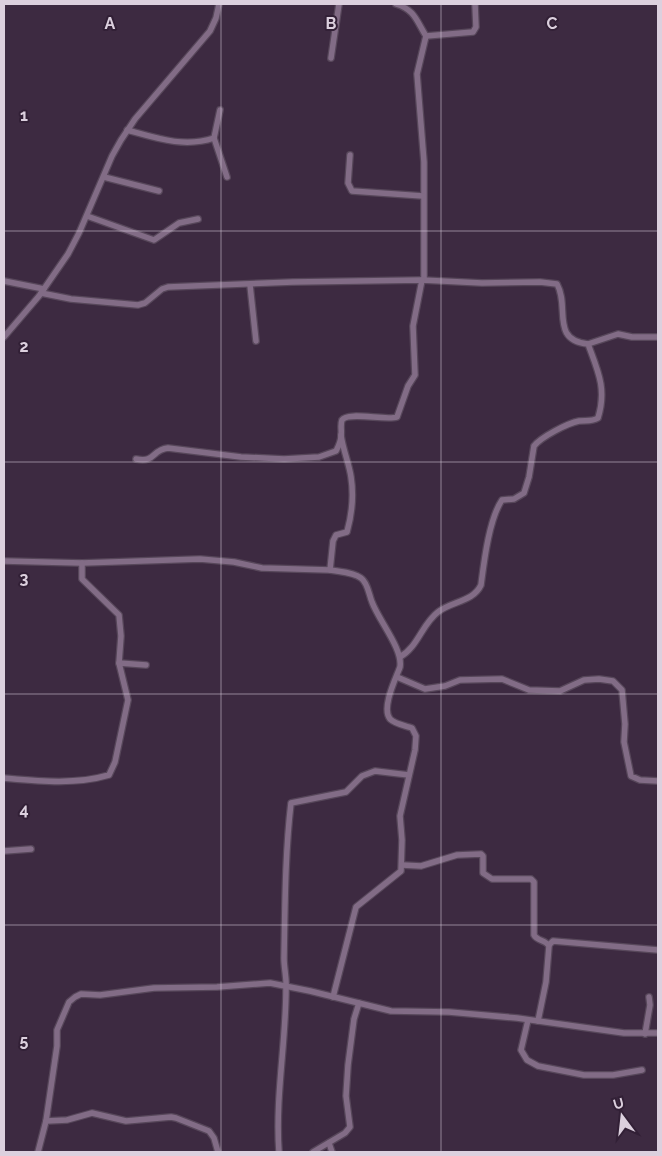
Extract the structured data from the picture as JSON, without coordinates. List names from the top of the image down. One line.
{"north":"top","grid":{"columns":["A","B","C"],"rows":["1","2","3","4","5"]}}
